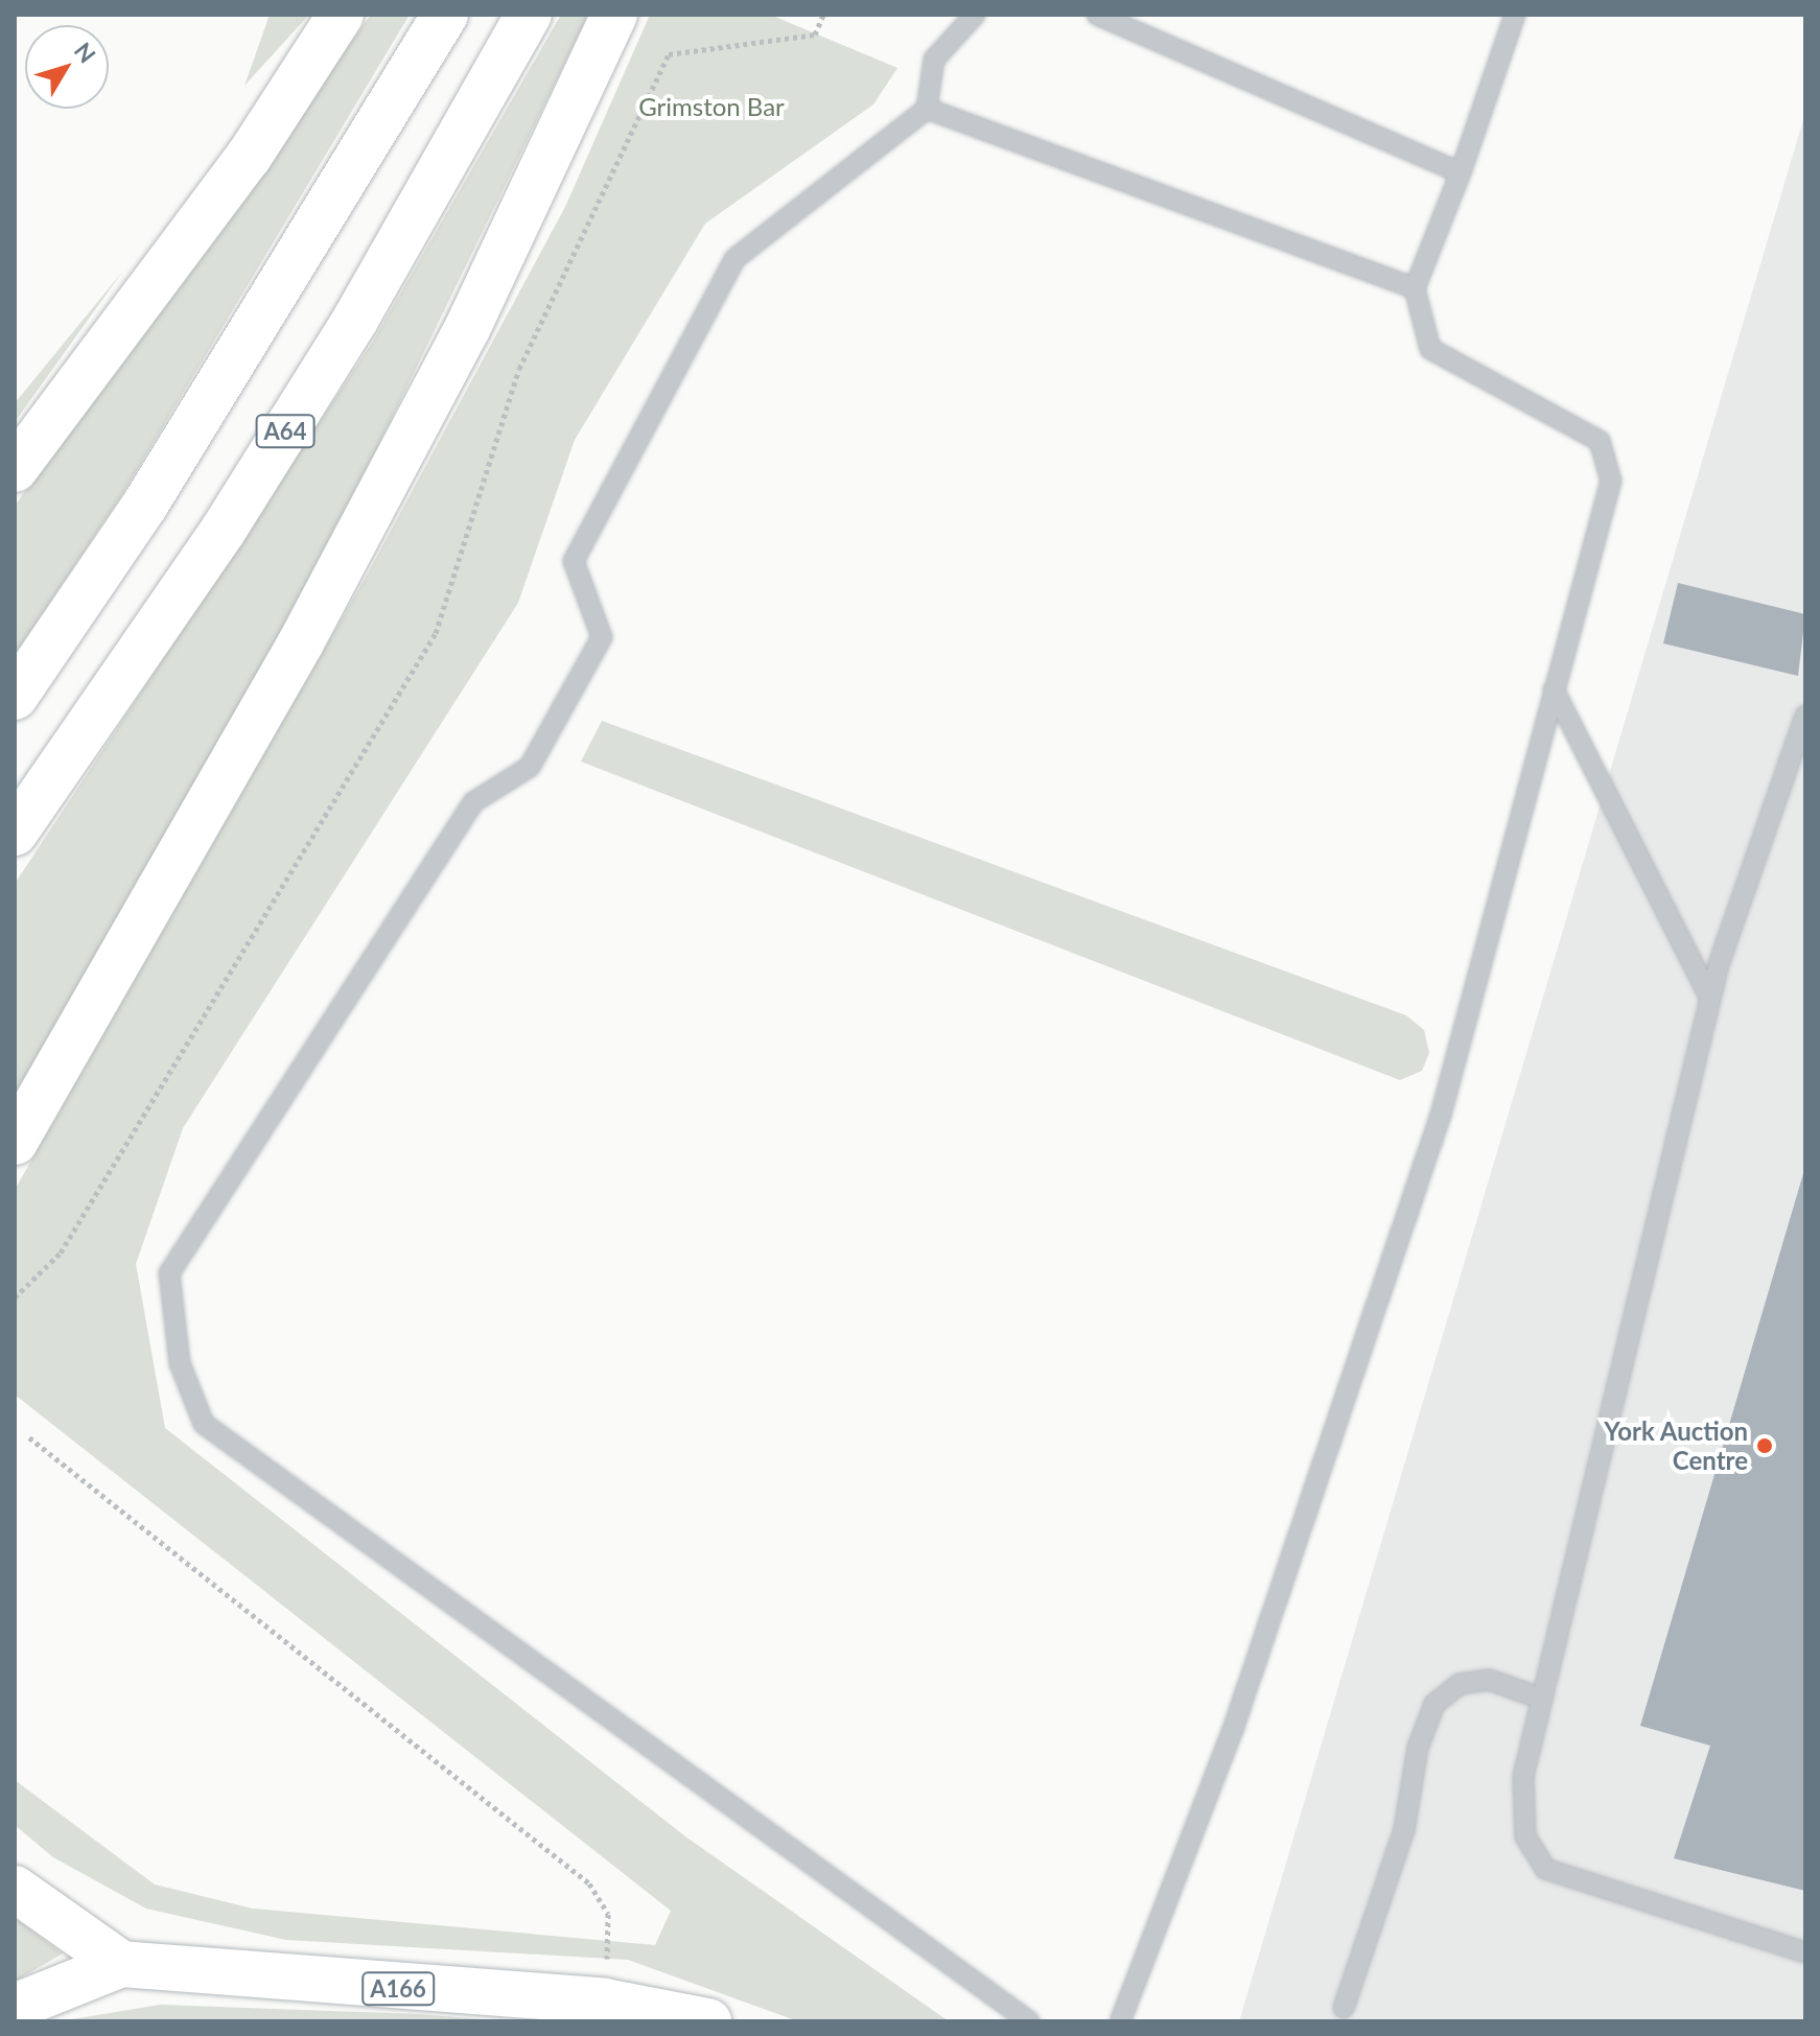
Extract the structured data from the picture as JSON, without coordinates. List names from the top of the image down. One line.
{"streets":{"highway":["A64","A166"]},"parks":["Grimston Bar"],"places":["York Auction Centre"],"north":"top right"}
